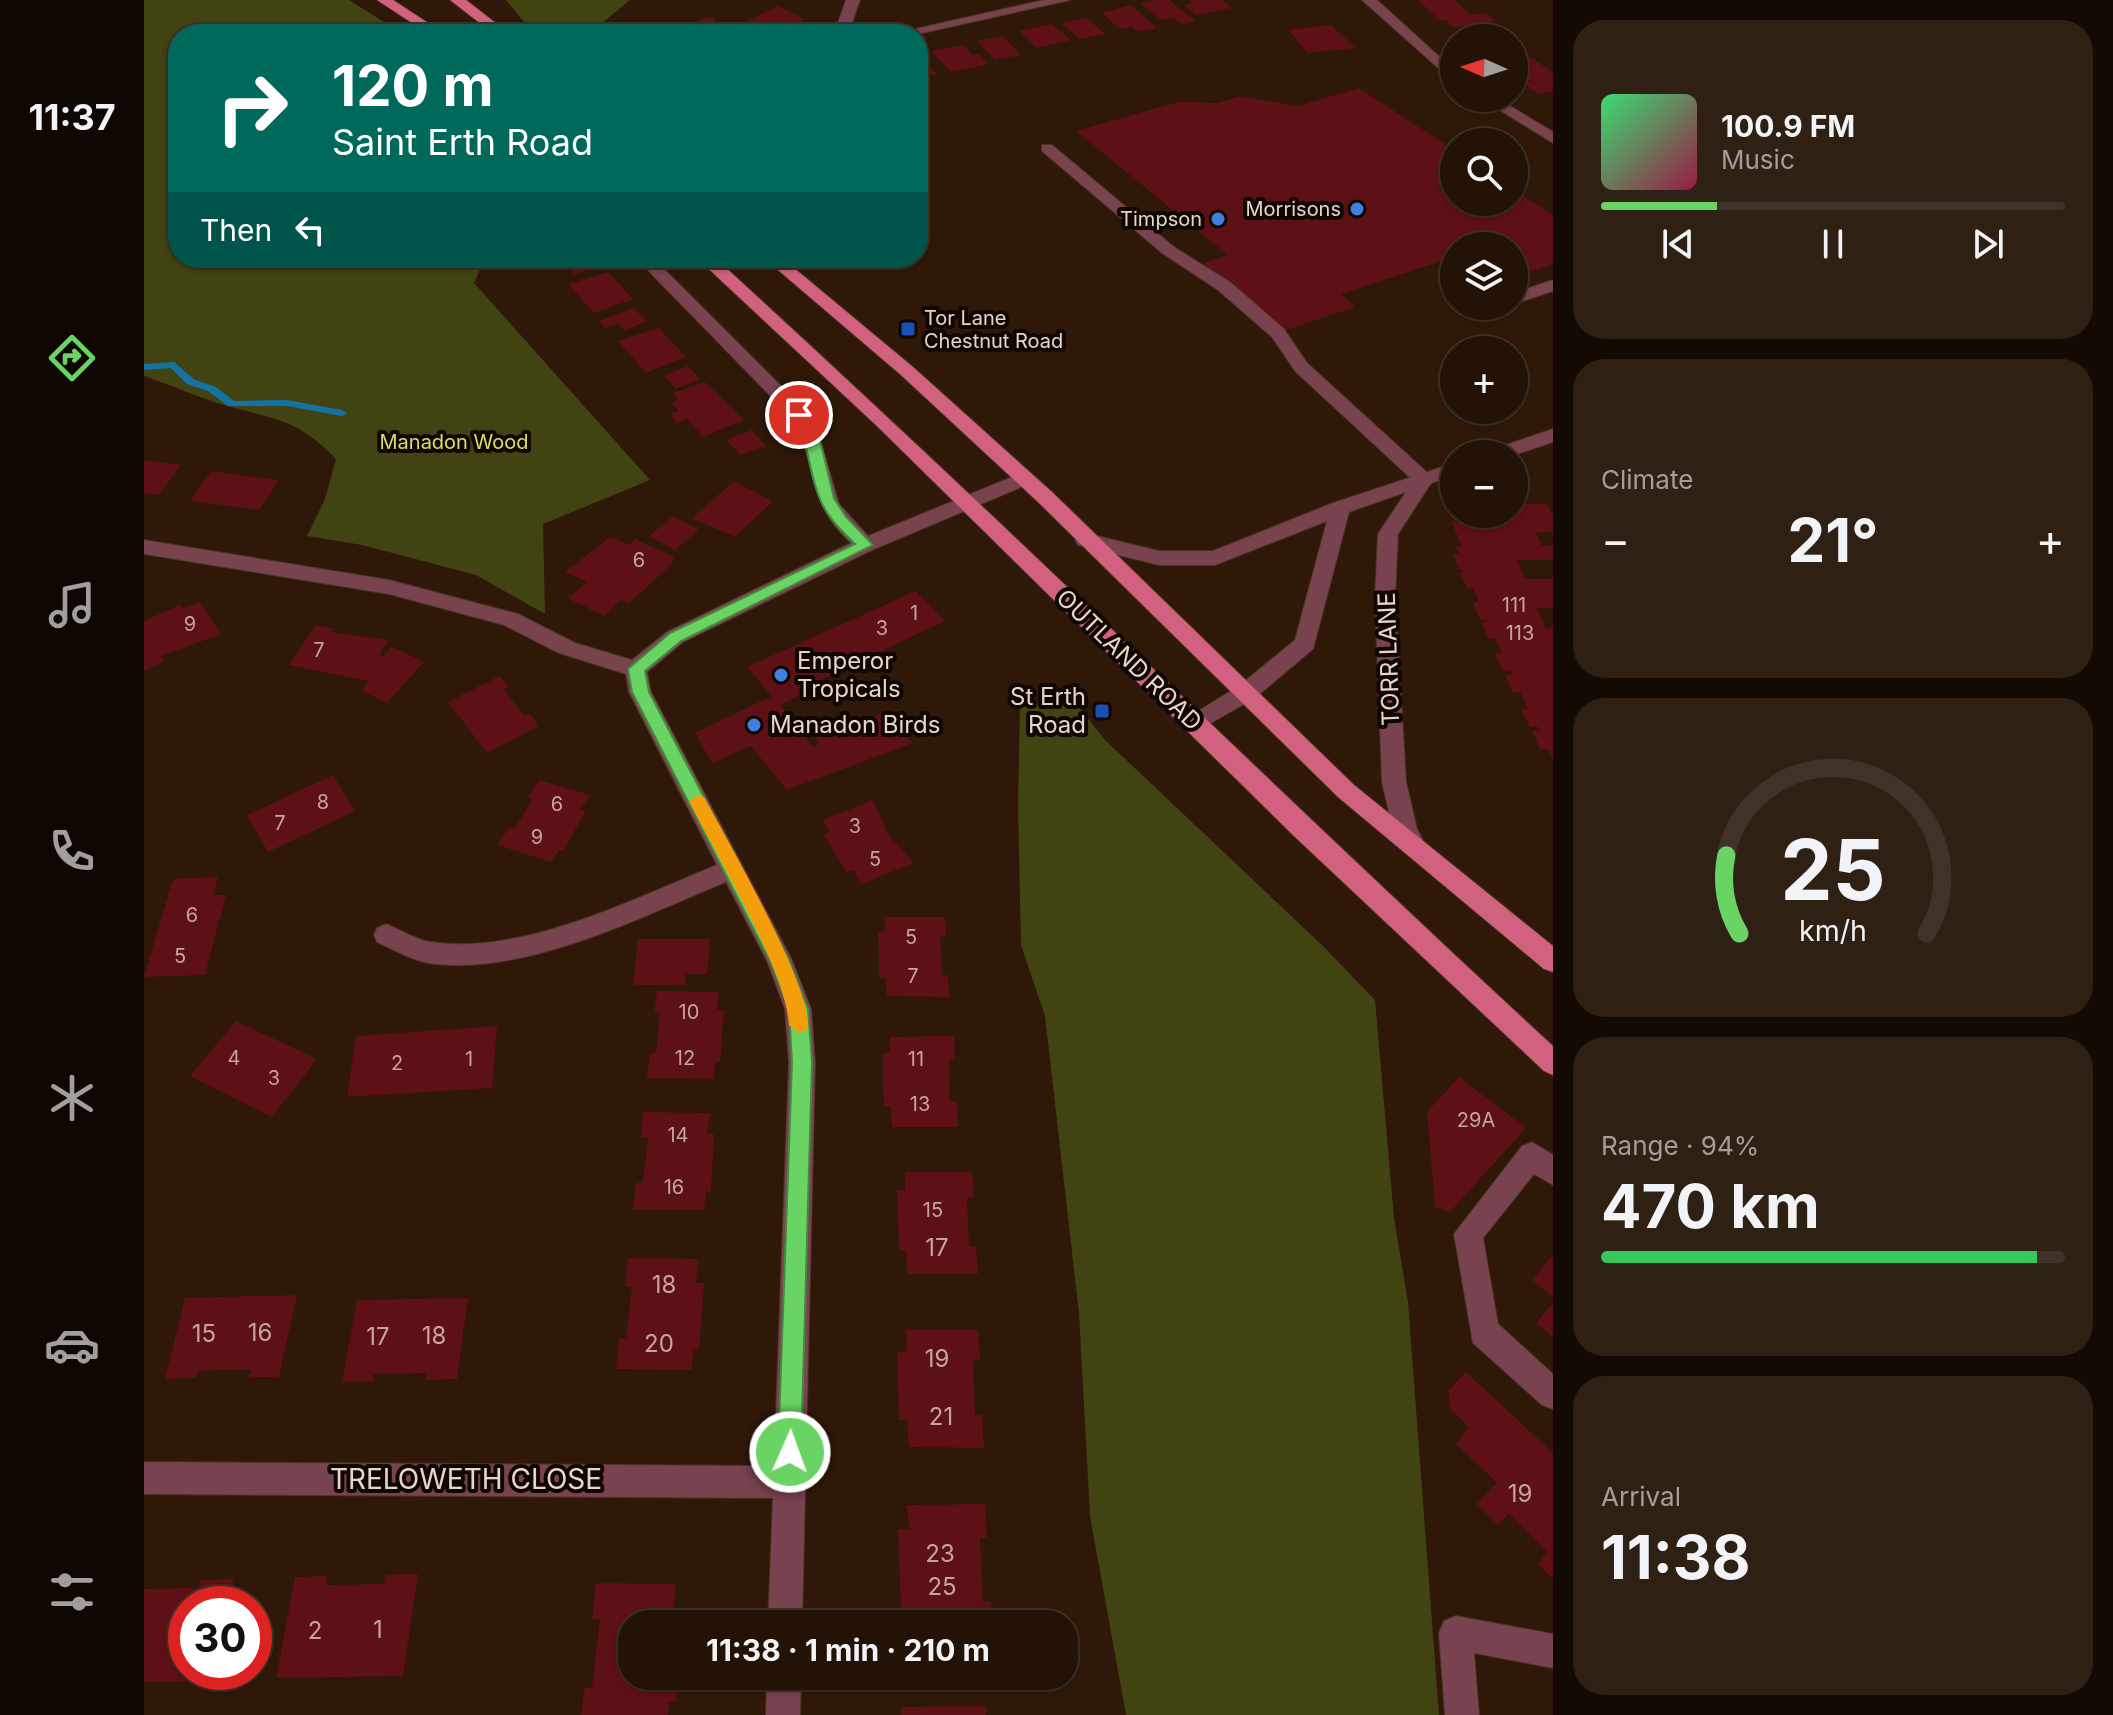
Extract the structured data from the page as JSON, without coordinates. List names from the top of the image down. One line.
{"streets":{"main road":["OUTLAND ROAD"],"street":["TORR LANE","TRELOWETH CLOSE"]},"parks":["Manadon Wood"],"places":{"other":["Morrisons","Timpson","Emperor Tropicals","Manadon Birds"],"transit":["Tor Lane Chestnut Road","St Erth Road"]},"house_numbers":["6","111","1","9","3","113","7","8","6","7","3","9","5","6","5","5","7","10","4","12","1","11","2","3","13","29A","14","16","15","17","18","16","15","18","17","20","19","21","19","23","25","1","2"],"north":"left","page":{"tabs":"11:37","map_buttons":["+","−"],"turn":["120 m","Saint Erth Road"],"song":["100.9 FM","Music"],"then":"Then","tile":["Climate",["Range · 94%","470 km"],["Arrival","11:38"]],"heat":["−","21°","+"],"limit":"30","trip":"11:38 · 1 min · 210 m","gauge":["25","km/h"]}}
